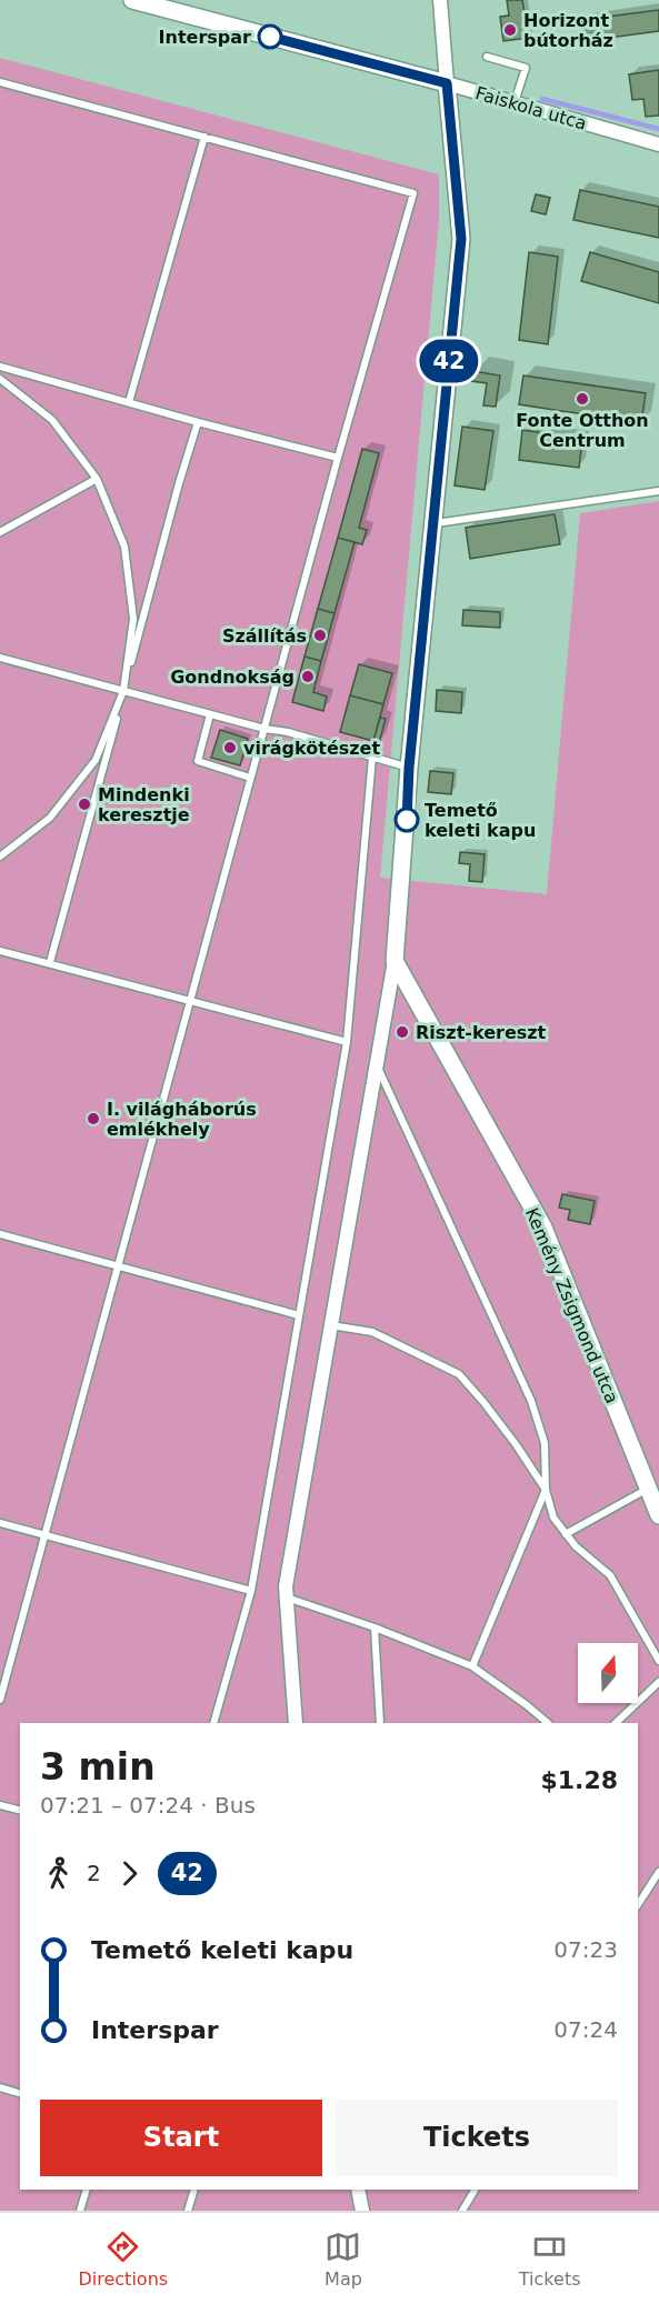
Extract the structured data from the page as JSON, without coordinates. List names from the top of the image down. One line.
{"streets":{"street":["Faiskola utca","Kemény Zsigmond utca"]},"places":["Horizont bútorház","Interspar","Fonte Otthon Centrum","Szállítás","Gondnokság","virágkötészet","Mindenki keresztje","Temető keleti kapu","Riszt-kereszt","I. világháborús emlékhely"],"lines":["bus line 42"],"north":"top","page":{"on_map":"42","heading":["3 min","07:21 – 07:24 · Bus","$1.28"],"legs":["2","42"],"list":[{"name":"Temető keleti kapu","value":"07:23"},{"name":"Interspar","value":"07:24"}],"buttons":["Start","Tickets"],"tabs":["Directions","Map","Tickets"]}}
